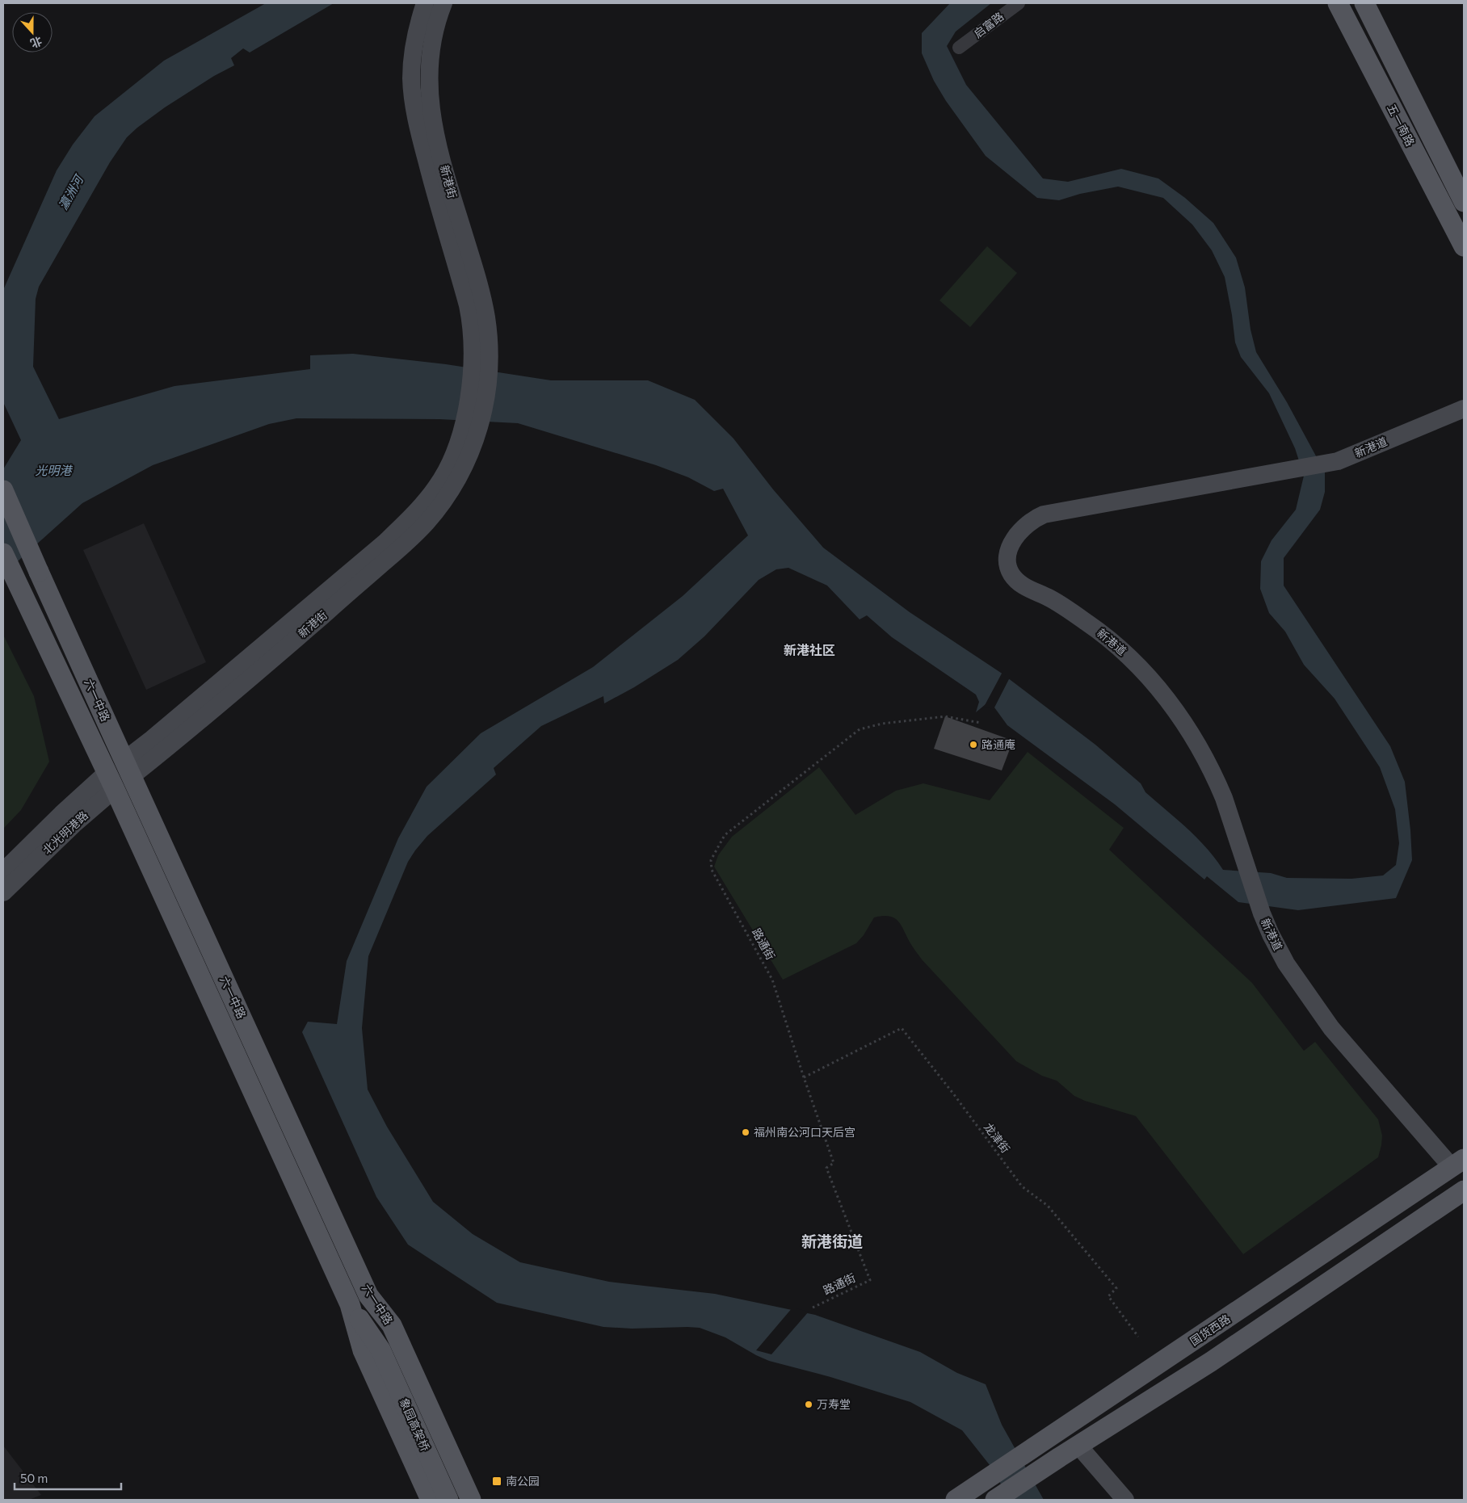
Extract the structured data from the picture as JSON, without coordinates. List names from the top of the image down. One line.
{"streets":{"main road":["五一南路","六一中路","北光明港路","国货西路","象园高架桥"],"street":["启富路","新港街","新港道"],"path":["路通街","龙津街"]},"crossings":[["新港街","六一中路"],["新港街","北光明港路"],["新港道","国货西路"],["六一中路","北光明港路"],["路通街","龙津街"]],"districts":["新港社区","新港街道"],"water":["瀛洲河","光明港"],"places":{"other":["路通庵","福州南公河口天后宫","万寿堂"],"transit":["南公园"]},"scale_bar":"50 m","north":"bottom"}
